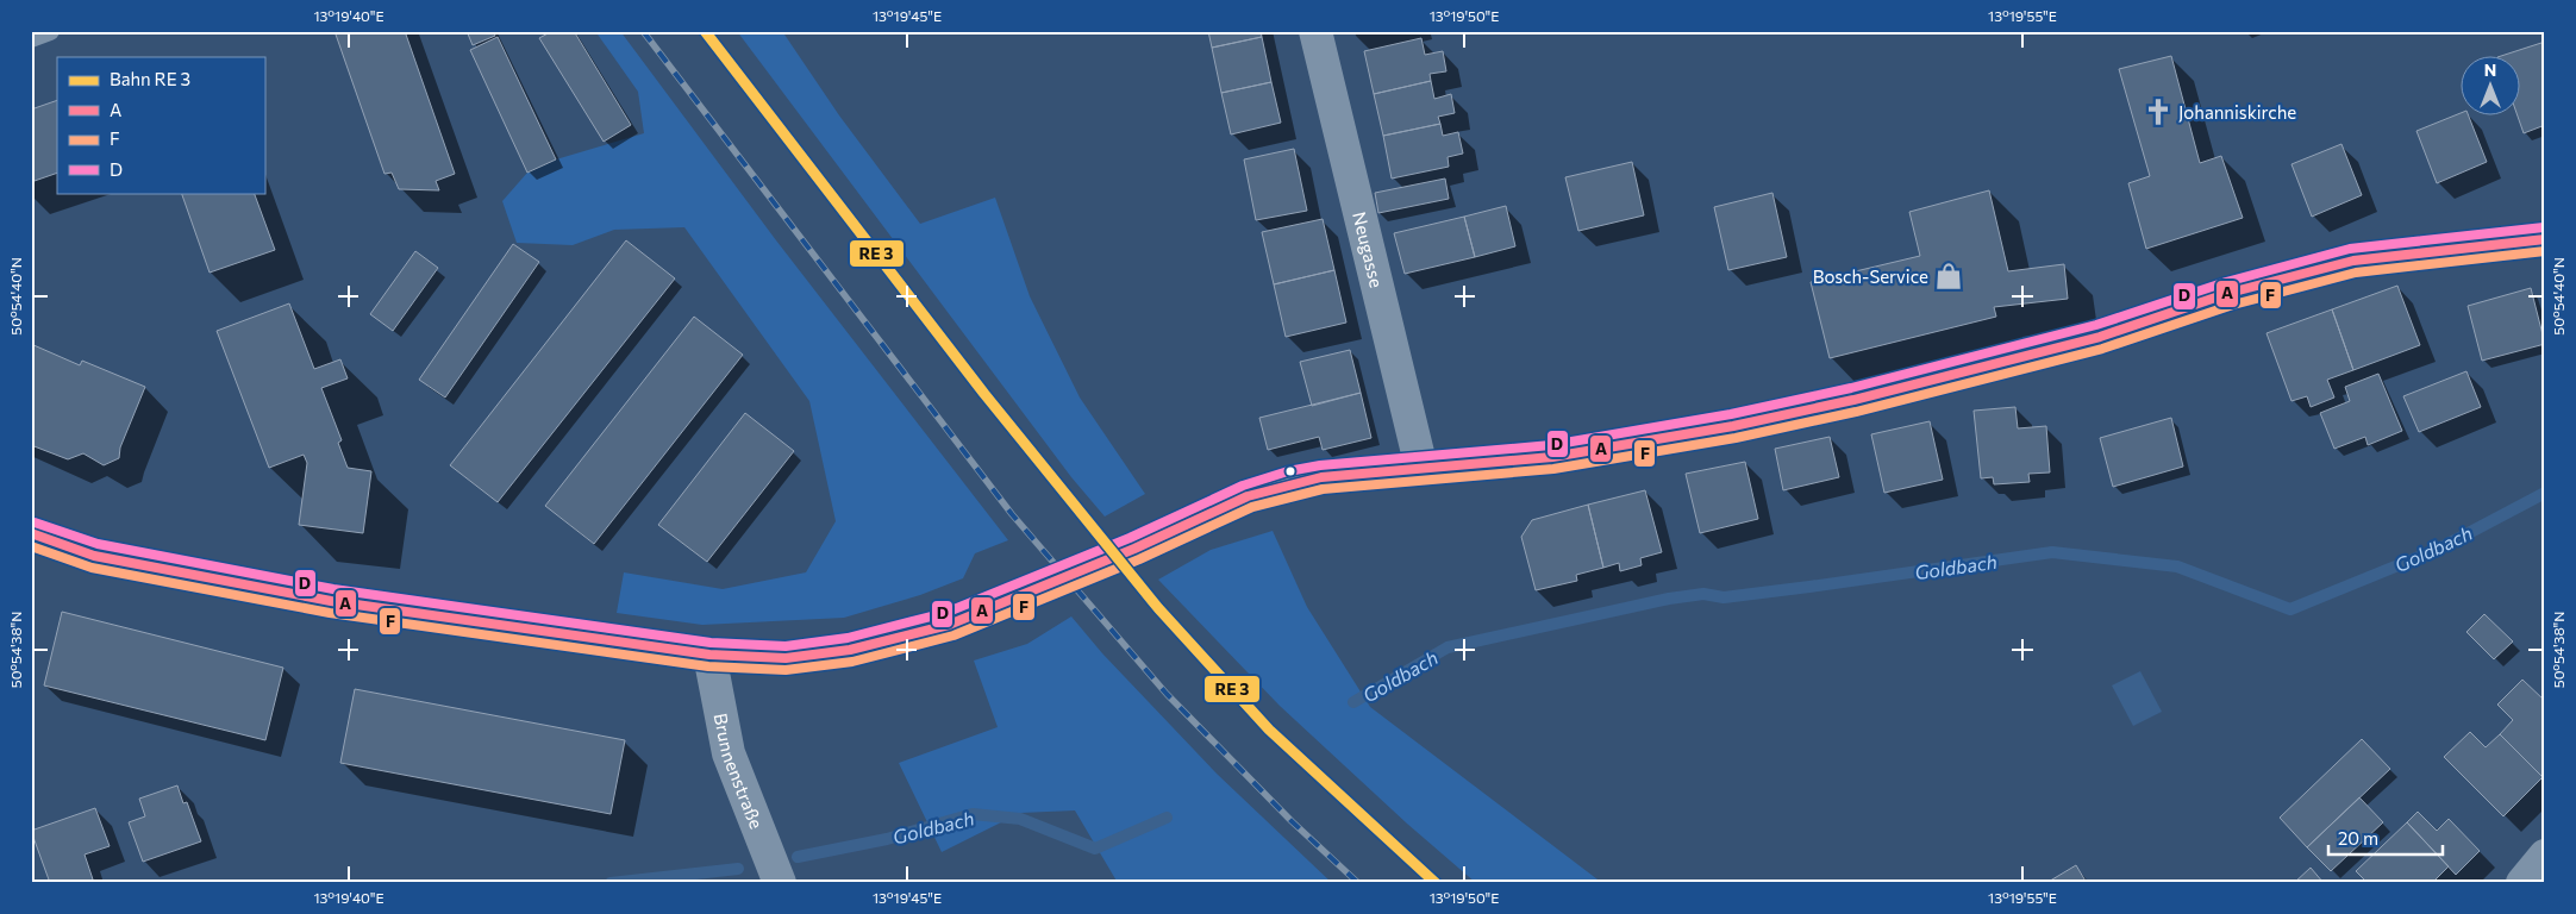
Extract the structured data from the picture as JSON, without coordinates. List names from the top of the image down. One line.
{"streets":{"street":["Neugasse","Brunnenstraße"]},"water":["Goldbach"],"places":{"church":["Johanniskirche"],"shop":["Bosch-Service"]},"lines":["transit line D","transit line A","transit line F"],"legend":["Bahn RE 3","A","F","D"],"scale_bar":"20 m","north":"top","coordinates":["13°19'40\"E","13°19'45\"E","13°19'50\"E","13°19'55\"E","50°54'40\"N","50°54'38\"N"]}
